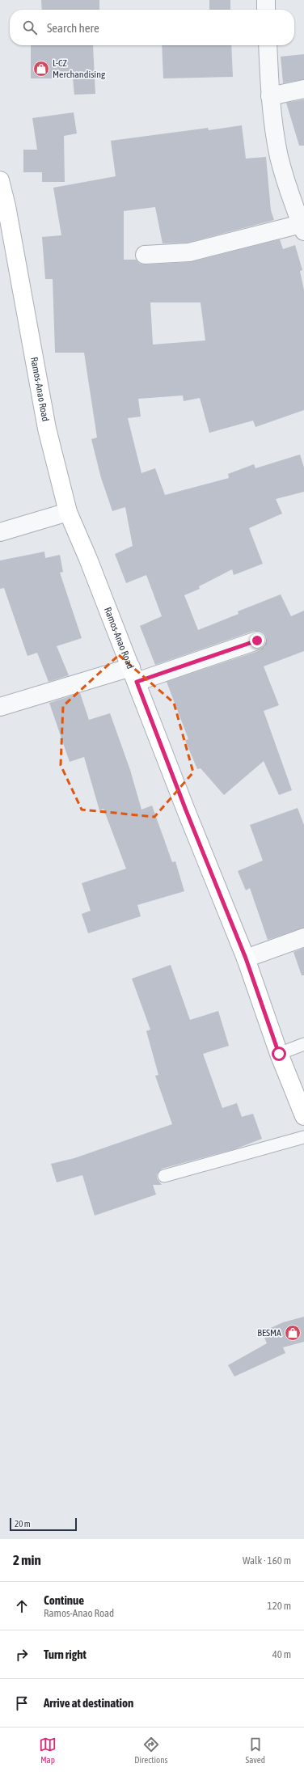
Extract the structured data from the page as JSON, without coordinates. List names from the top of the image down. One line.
{"streets":{"main road":["Ramos-Anao Road"]},"places":{"shop":["L-CZ Merchandising","BESMA"]},"scale_bar":"20 m","page":{"search":"Search here","scale":"20 m","heading":["2 min","Walk · 160 m"],"list":[["Continue","Ramos-Anao Road","120 m"],["Turn right","40 m"],"Arrive at destination"],"nav":["Map","Directions","Saved"]}}
